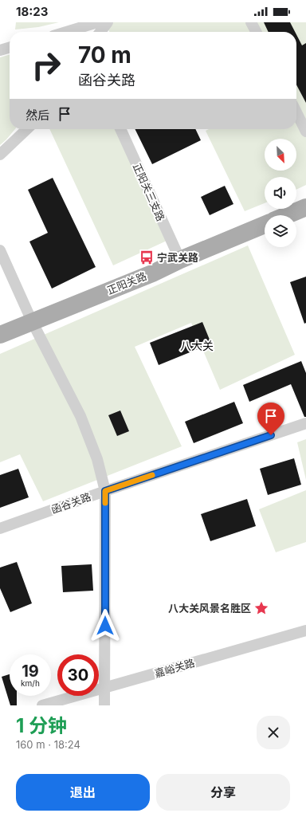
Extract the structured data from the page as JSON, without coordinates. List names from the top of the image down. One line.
{"streets":{"main road":["正阳关路"],"street":["正阳关三支路","函谷关路","嘉峪关路"]},"crossings":[["正阳关三支路","正阳关路"]],"districts":["八大关"],"places":{"bus stop":["宁武关路"],"place":["八大关风景名胜区"]},"north":"bottom right","page":{"status":"18:23","turn":["70 m","函谷关路"],"then":"然后","speed":"19 km/h","limit":"30","heading":["1 分钟","160 m · 18:24"],"buttons":["退出","分享"]}}
